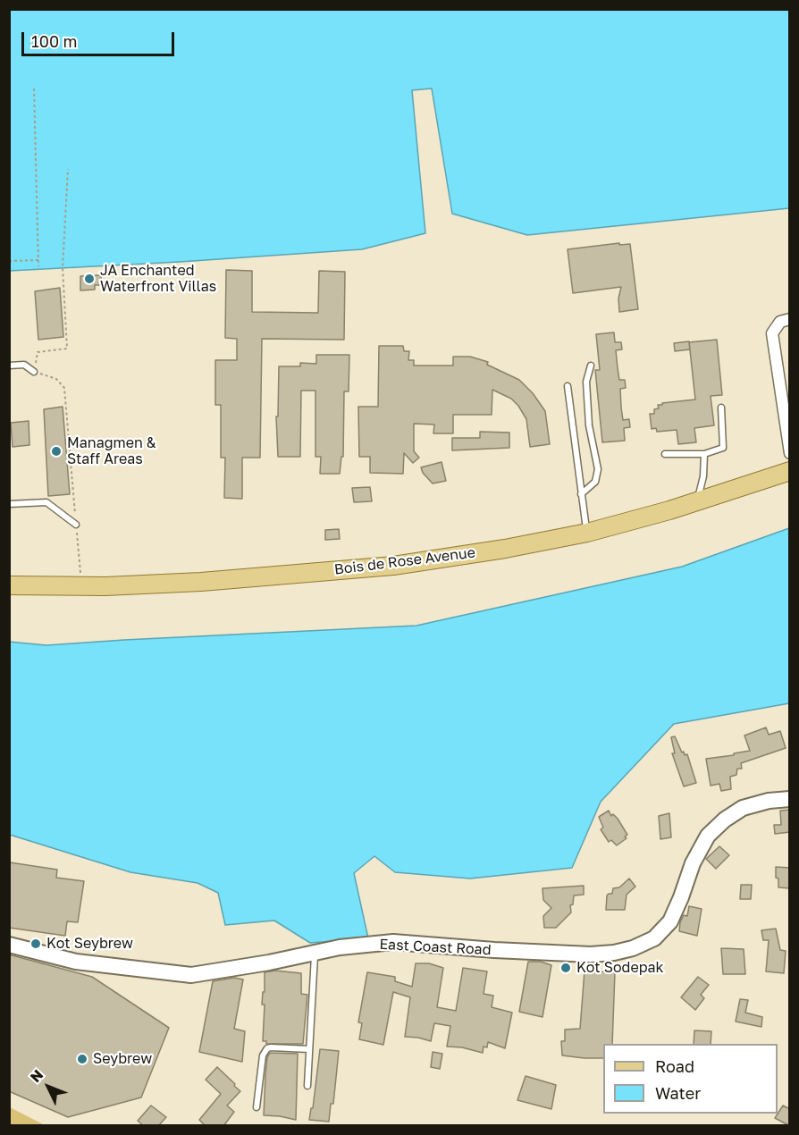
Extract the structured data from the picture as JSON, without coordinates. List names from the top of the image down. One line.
{"streets":{"main road":["Bois de Rose Avenue","East Coast Road"]},"places":["JA Enchanted Waterfront Villas","Managmen & Staff Areas","Kot Seybrew","Kot Sodepak","Seybrew"],"legend":["Road","Water"],"scale_bar":"100 m","north":"top left"}
